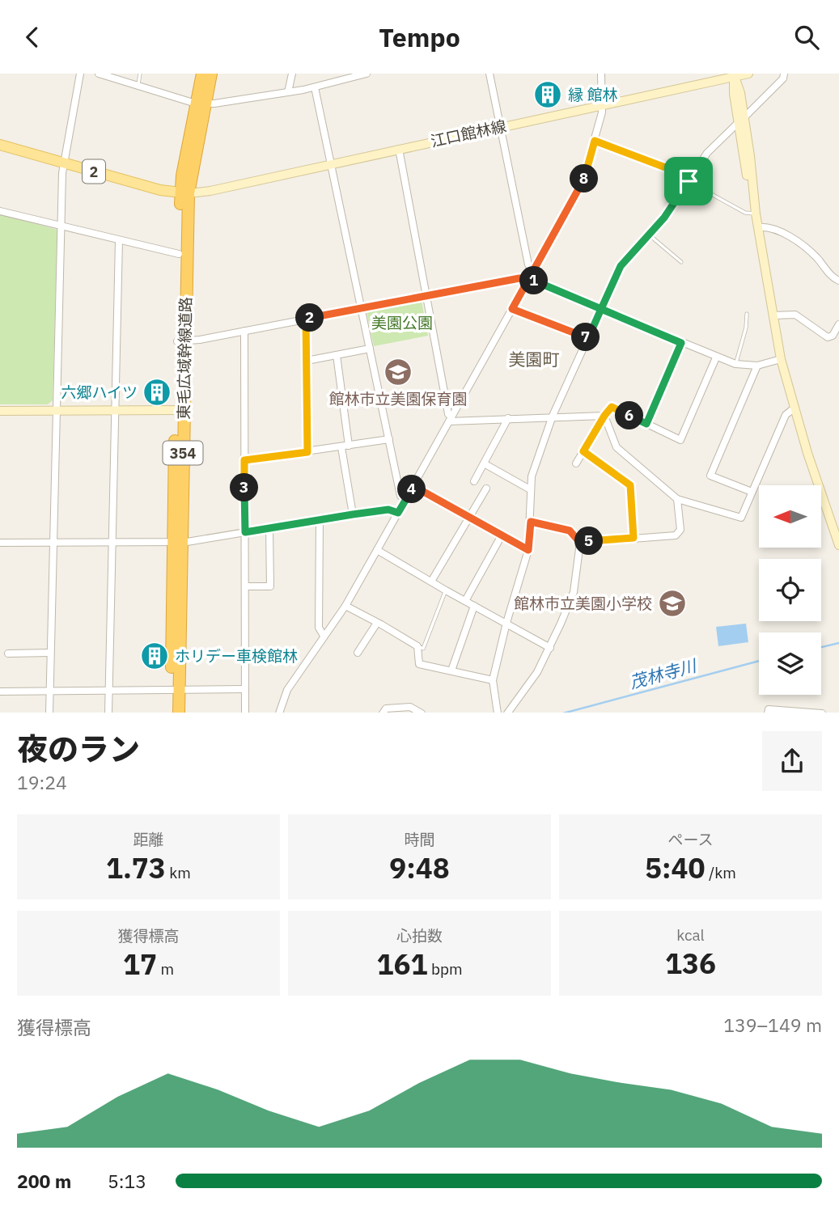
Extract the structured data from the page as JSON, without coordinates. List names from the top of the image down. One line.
{"streets":{"highway":["東毛広域幹線道路","354"],"main road":["2"],"street":["江口館林線"]},"crossings":[["江口館林線","2"],["江口館林線","東毛広域幹線道路"],["2","東毛広域幹線道路"]],"districts":["美園町"],"water":["茂林寺川"],"parks":["美園公園"],"places":{"building":["縁 館林","六郷ハイツ","ホリデー車検館林"],"school or university":["館林市立美園保育園","館林市立美園小学校"]},"north":"left","page":{"header":"Tempo","pins":["8","1","2","7","6","3","4","5"],"heading":["夜のラン","19:24"],"stats":[["距離","1.73 km"],["時間","9:48"],["ペース","5:40 /km"],["獲得標高","17 m"],["心拍数","161 bpm"],["kcal","136"]],"chart":["獲得標高","139–149 m"],"list":[{"name":"200 m","note":"5:13"}]}}
